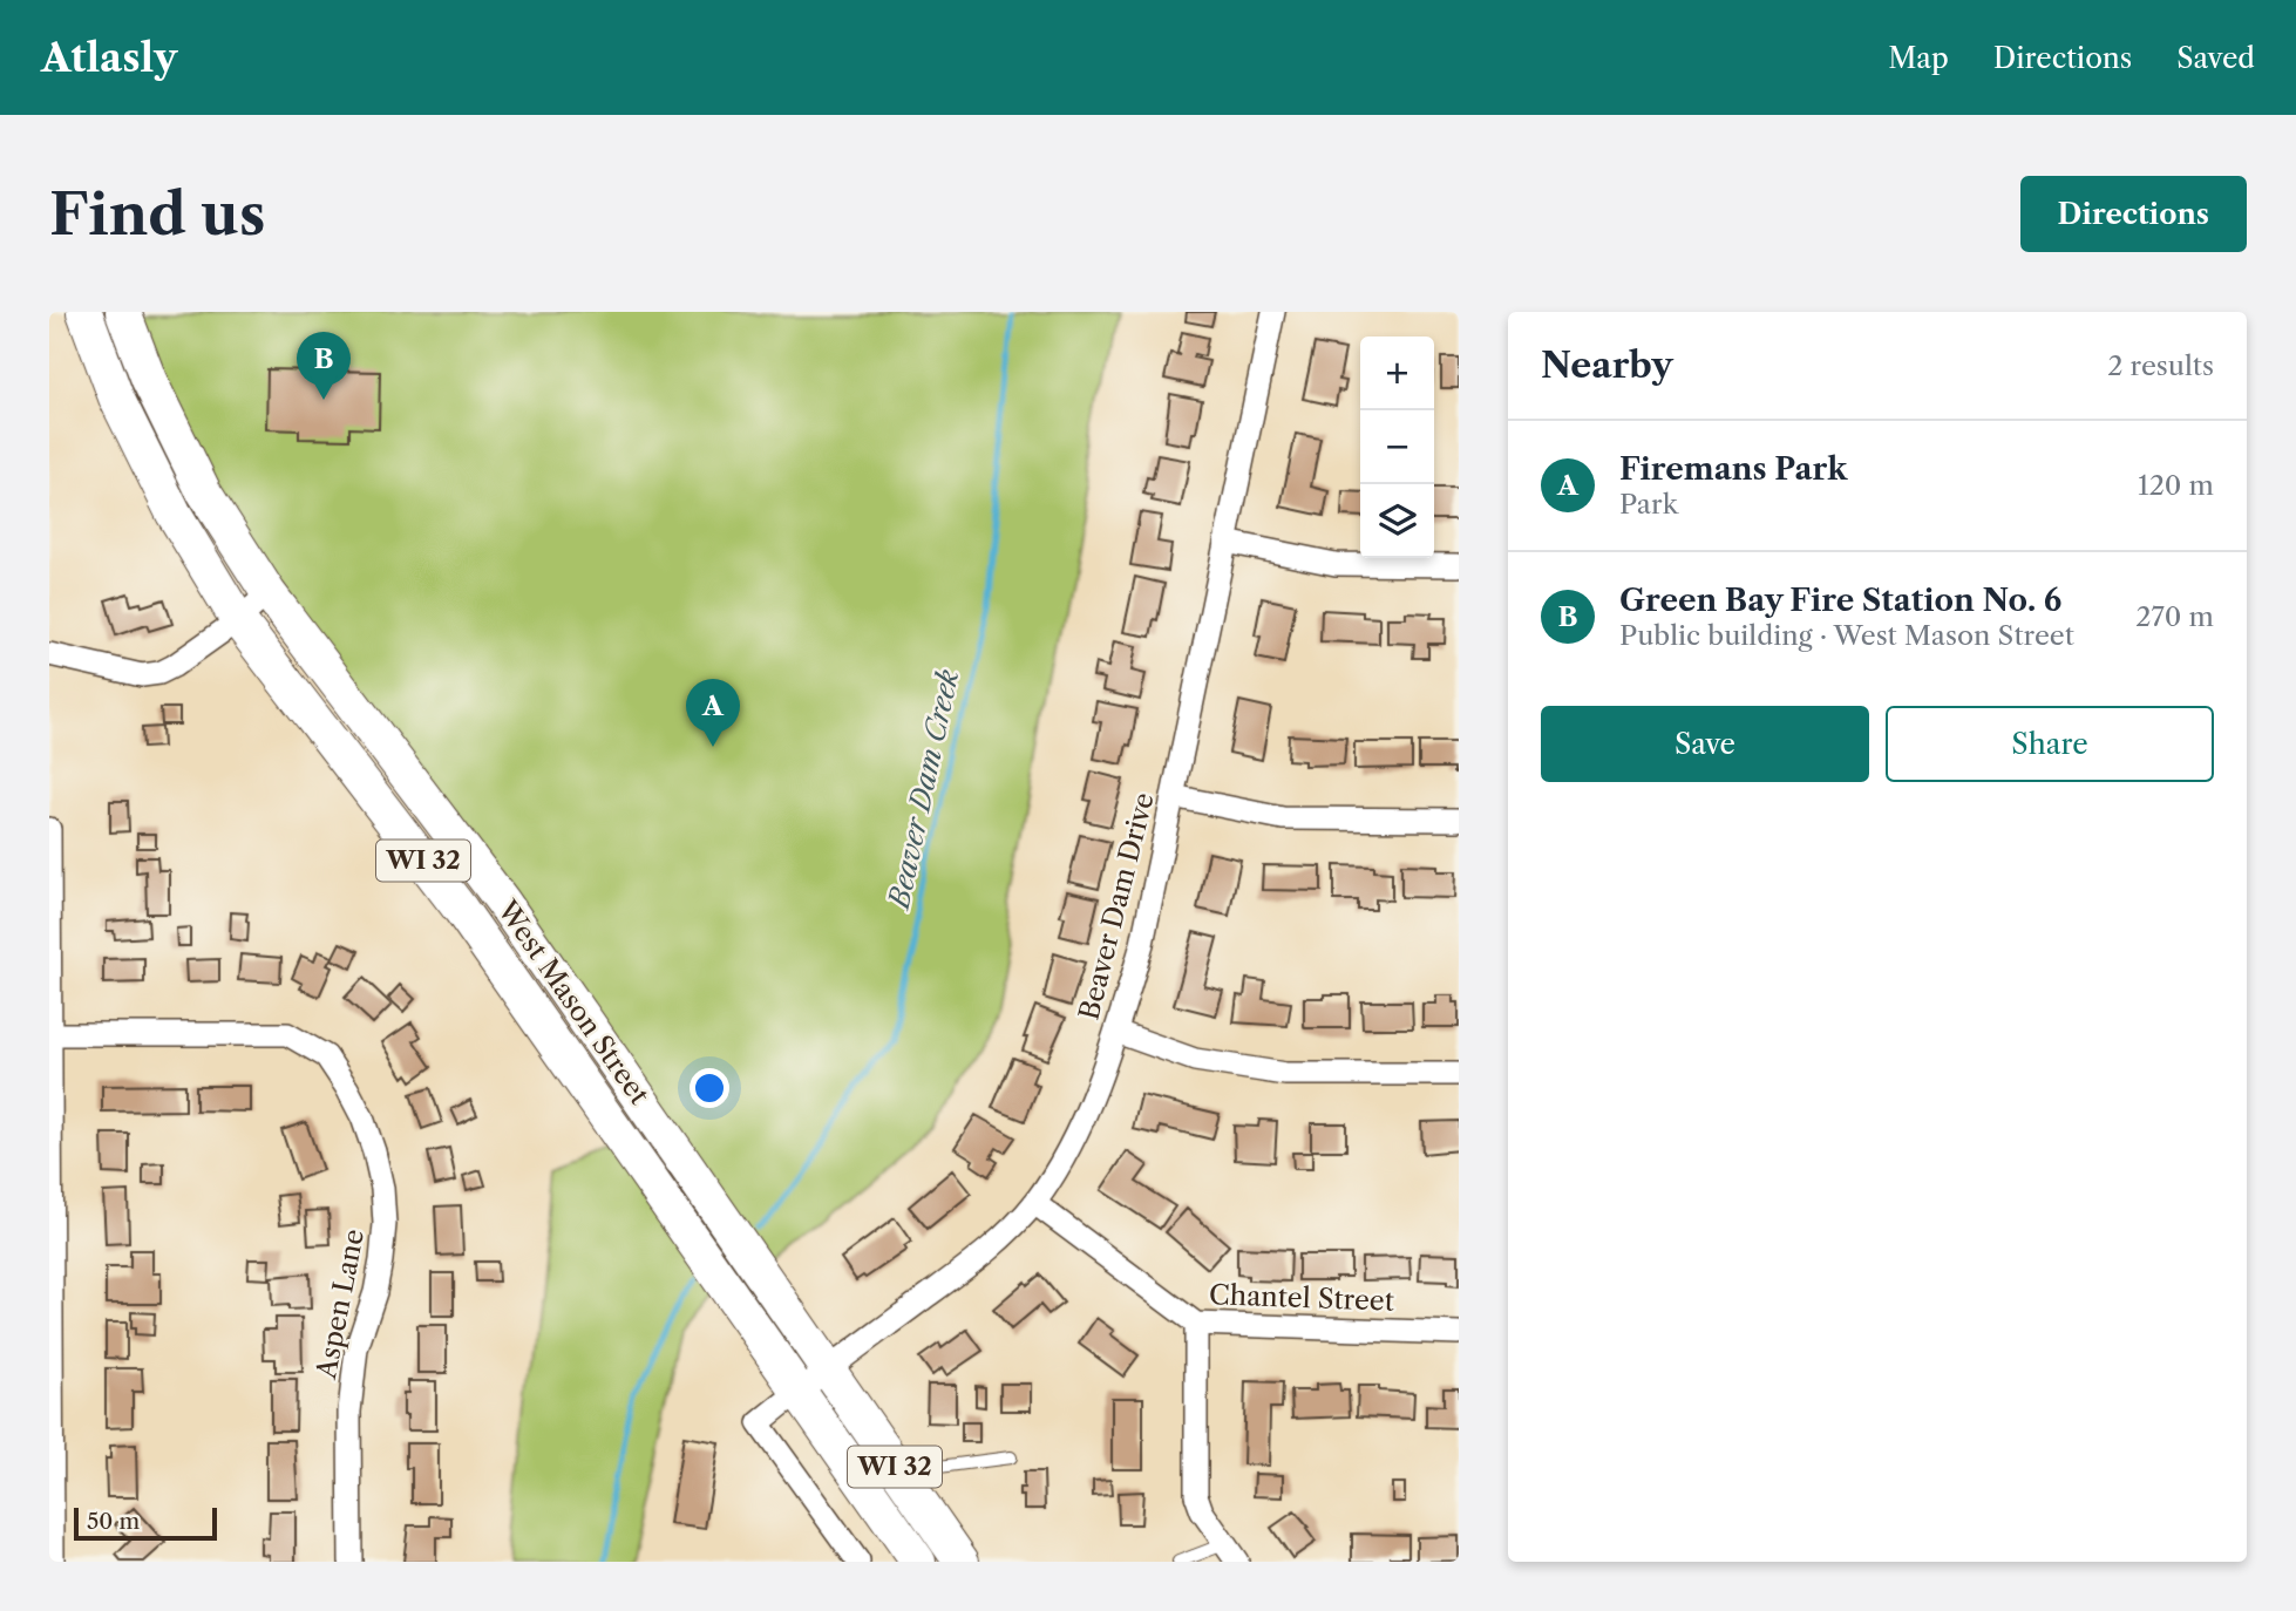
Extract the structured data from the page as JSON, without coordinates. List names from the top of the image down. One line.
{"streets":{"main road":["WI 32","West Mason Street"],"street":["Beaver Dam Drive","Chantel Street","Aspen Lane"]},"crossings":[["Beaver Dam Drive","West Mason Street"],["Beaver Dam Drive","Chantel Street"]],"water":["Beaver Dam Creek"],"scale_bar":"50 m","page":{"header":"Atlasly","nav":["Map","Directions","Saved"],"buttons":["Directions",["Save","Share"]],"title":"Find us","heading":["Nearby","2 results"],"pins":["B","A"],"map_buttons":["+","−"],"list":[{"mark":"A","name":"Firemans Park","note":"Park","value":"120 m"},{"mark":"B","name":"Green Bay Fire Station No. 6","note":"Public building · West Mason Street","value":"270 m"}],"scale":"50 m"}}
